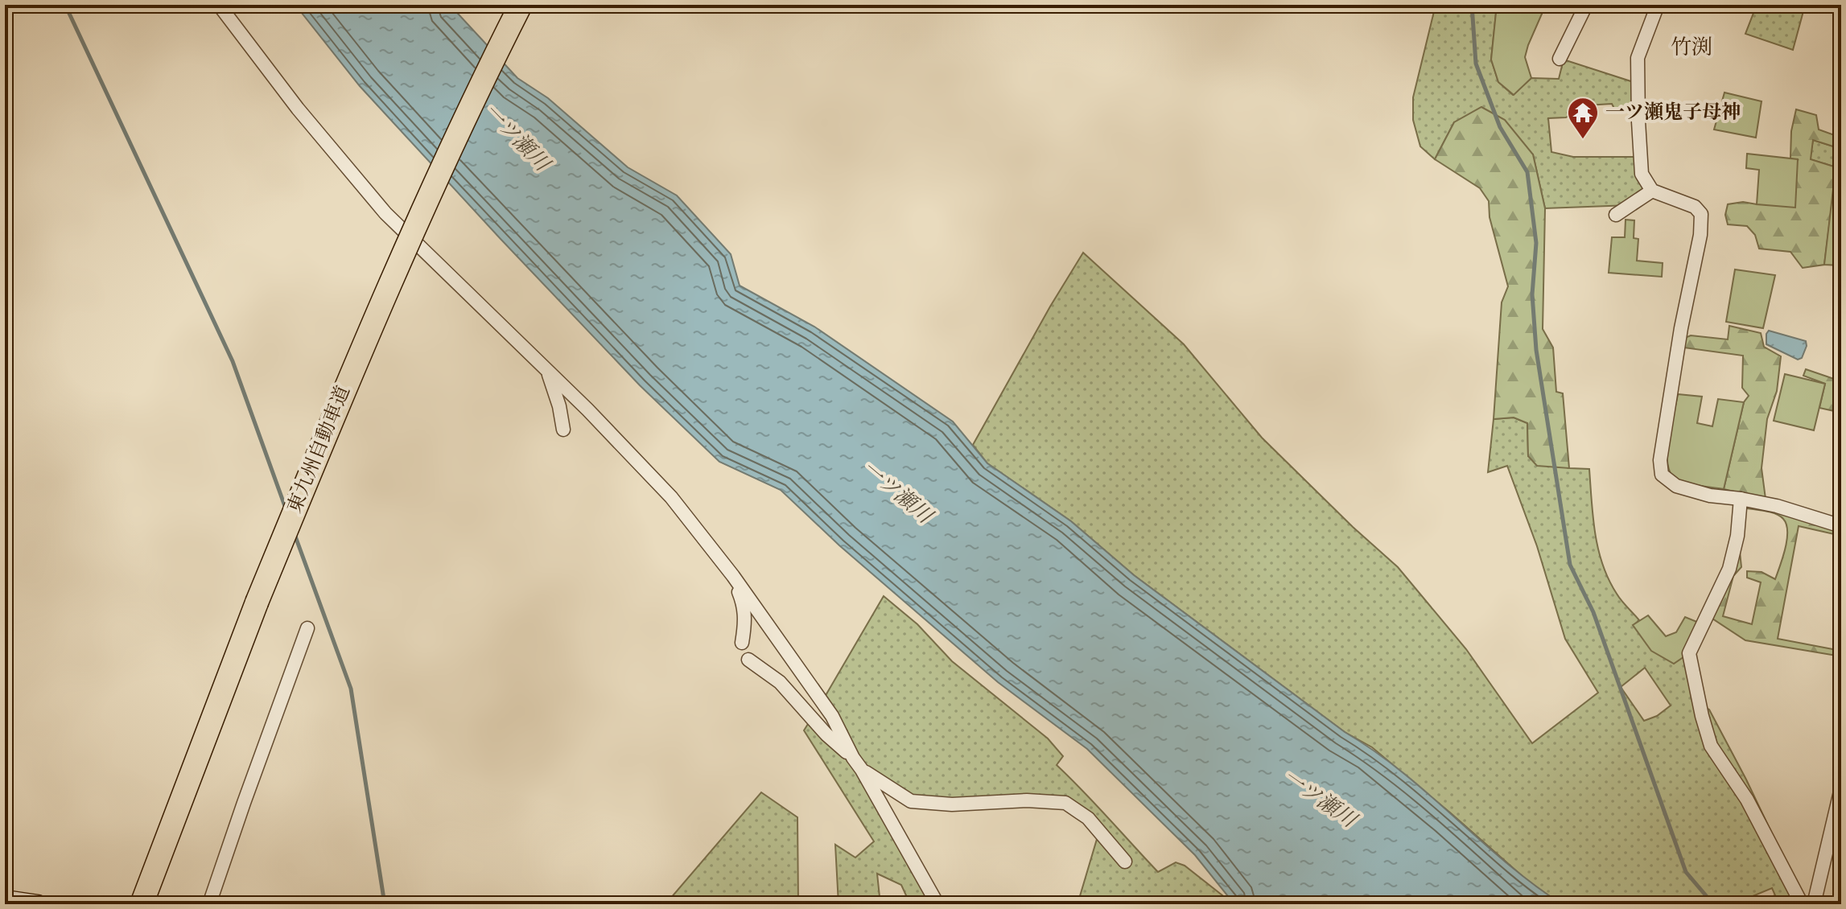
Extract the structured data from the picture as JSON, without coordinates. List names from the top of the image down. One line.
{"streets":{"highway":["東九州自動車道"]},"districts":["竹渕"],"water":["一ツ瀬川"],"places":{"temple":["一ツ瀬鬼子母神"]}}
